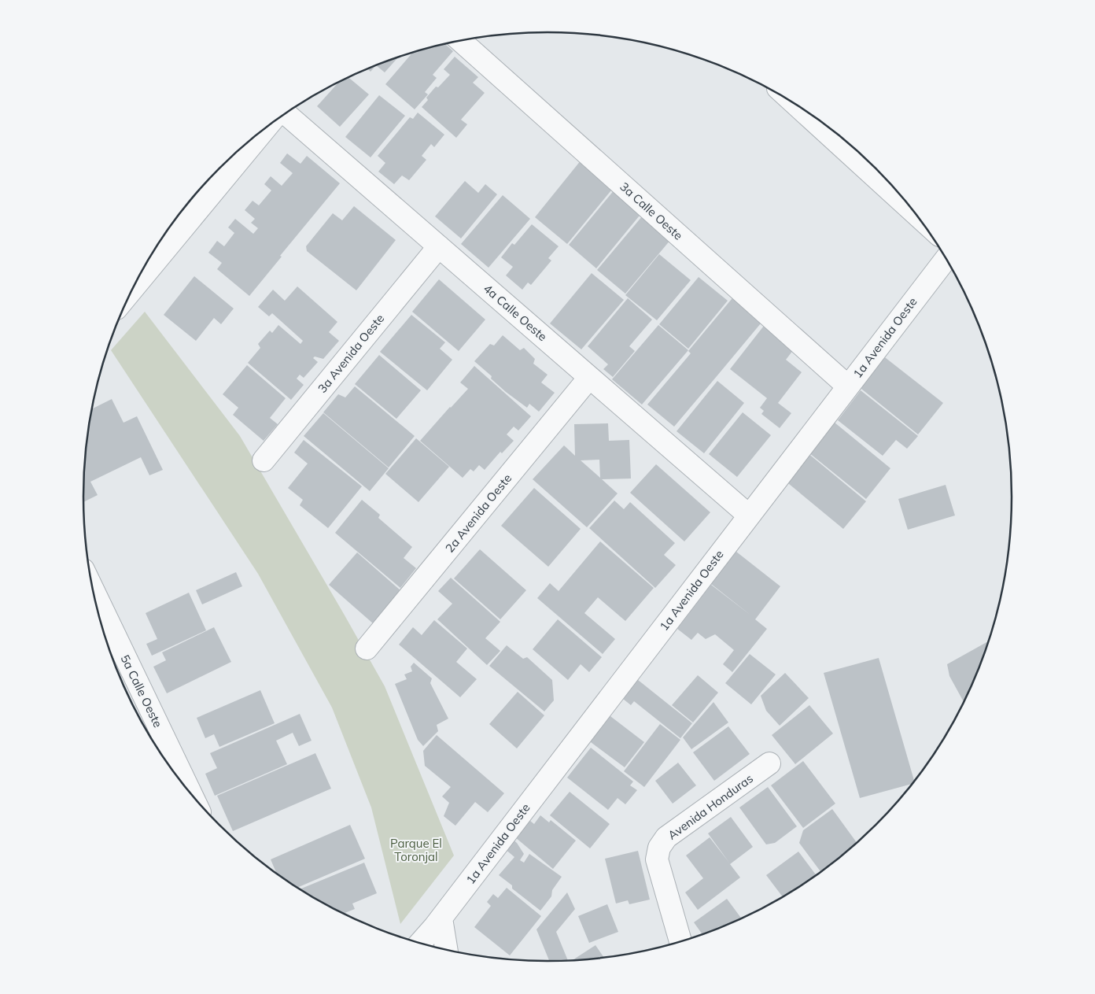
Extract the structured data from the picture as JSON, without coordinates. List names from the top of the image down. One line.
{"streets":{"street":["3a Calle Oeste","4a Calle Oeste","1a Avenida Oeste","3a Avenida Oeste","2a Avenida Oeste","5a Calle Oeste","Avenida Honduras"]},"crossings":[["3a Calle Oeste","1a Avenida Oeste"],["4a Calle Oeste","1a Avenida Oeste"],["4a Calle Oeste","3a Avenida Oeste"],["4a Calle Oeste","2a Avenida Oeste"]],"parks":["Parque El Toronjal"]}
